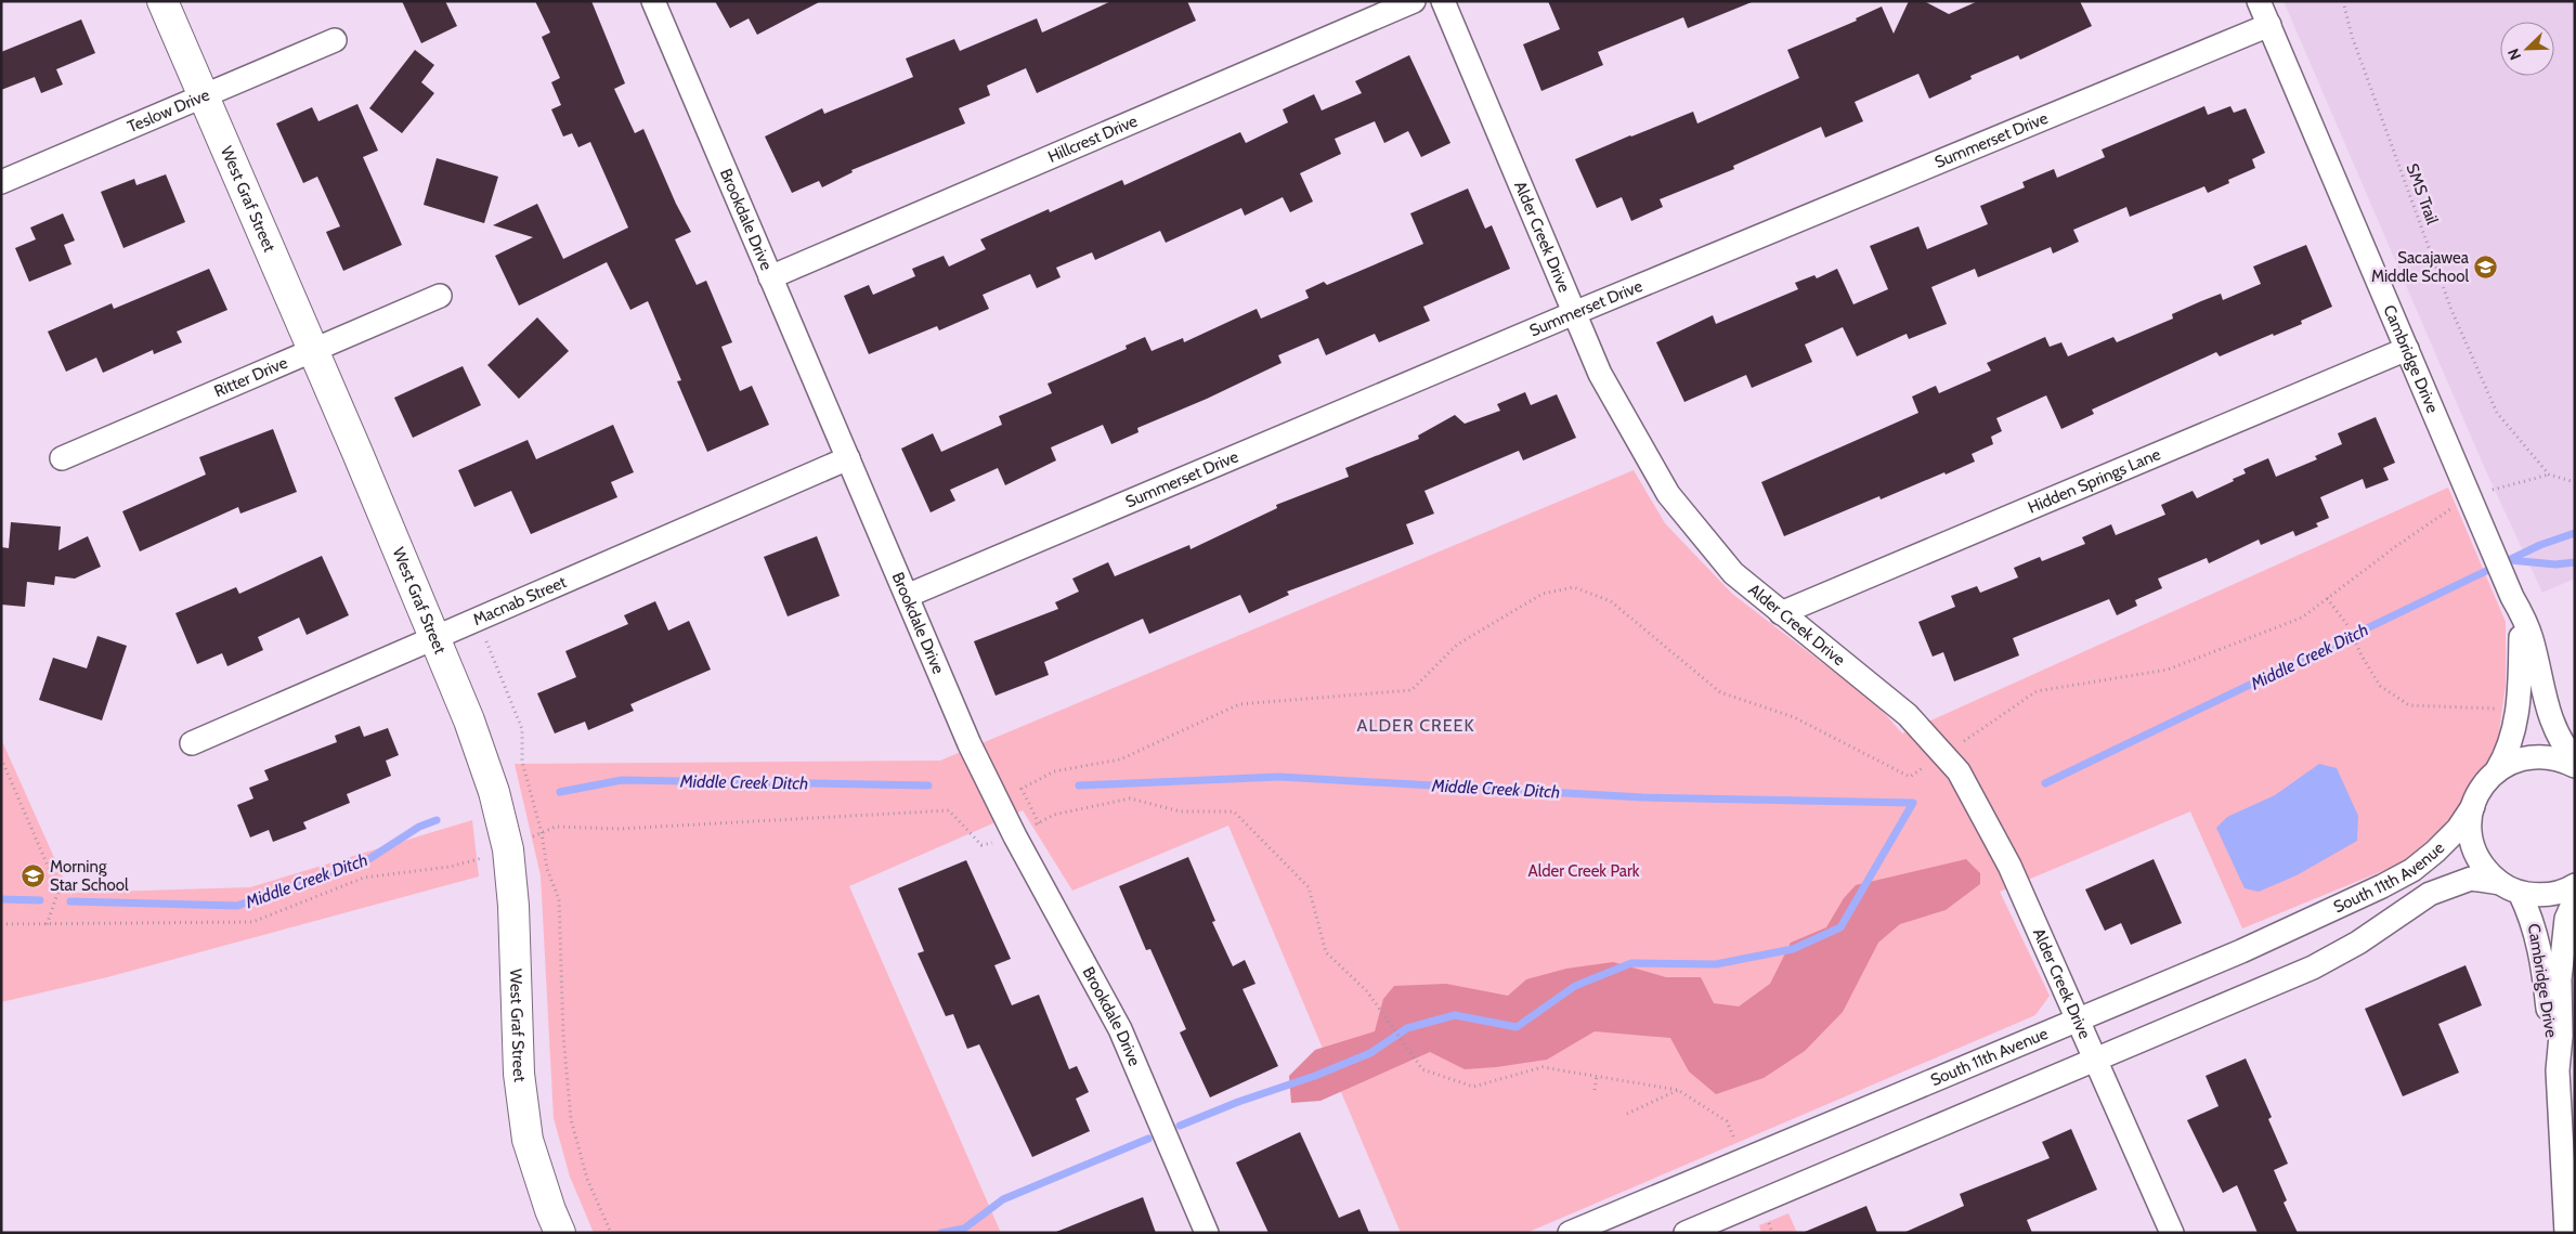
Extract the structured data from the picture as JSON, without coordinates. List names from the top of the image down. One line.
{"streets":{"main road":["West Graf Street"],"street":["Teslow Drive","Hillcrest Drive","Summerset Drive","Brookdale Drive","Alder Creek Drive","Cambridge Drive","Ritter Drive","Hidden Springs Lane","Macnab Street","South 11th Avenue"],"path":["SMS Trail"]},"crossings":[["Teslow Drive","West Graf Street"],["Hillcrest Drive","Brookdale Drive"],["Summerset Drive","Brookdale Drive"],["Summerset Drive","Alder Creek Drive"],["Summerset Drive","Cambridge Drive"],["West Graf Street","Ritter Drive"],["West Graf Street","Macnab Street"],["Brookdale Drive","Macnab Street"],["Alder Creek Drive","Hidden Springs Lane"],["Alder Creek Drive","South 11th Avenue"],["Cambridge Drive","Hidden Springs Lane"],["Cambridge Drive","South 11th Avenue"]],"districts":["ALDER CREEK"],"water":["Middle Creek Ditch"],"parks":["Alder Creek Park"],"places":{"school or university":["Sacajawea Middle School","Morning Star School"]},"north":"bottom left"}
